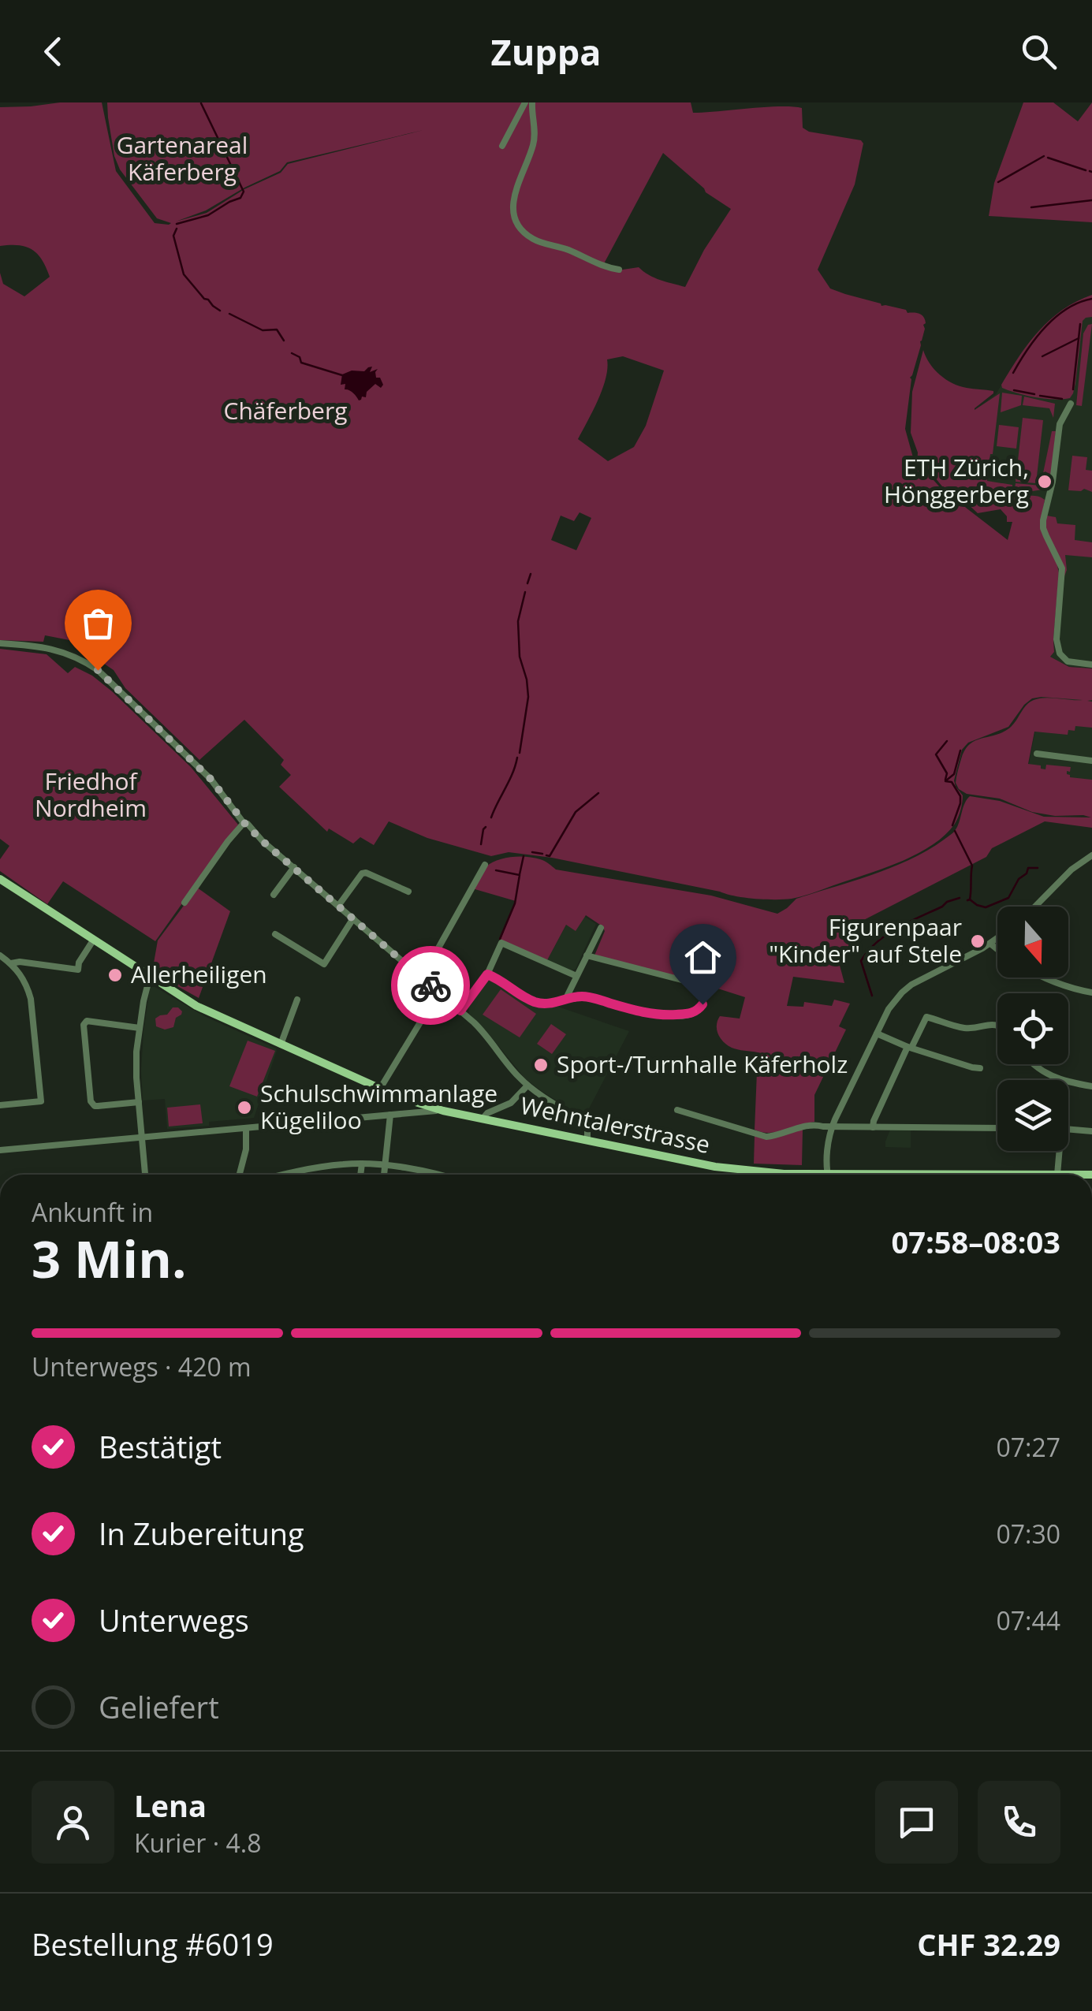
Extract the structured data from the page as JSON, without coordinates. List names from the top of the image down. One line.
{"streets":{"main road":["Wehntalerstrasse"]},"parks":["Gartenareal Käferberg","Chäferberg","Friedhof Nordheim"],"places":["ETH Zürich, Hönggerberg","Figurenpaar \"Kinder\" auf Stele","Allerheiligen","Sport-/Turnhalle Käferholz","Schulschwimmanlage Kügeliloo"],"north":"bottom","page":{"header":"Zuppa","heading":["3 Min.","Ankunft in","07:58–08:03"],"panel":["Lena","Kurier · 4.8","Bestellung #6019","CHF 32.29"],"bar":"Unterwegs · 420 m","list":[["Bestätigt","07:27"],["In Zubereitung","07:30"],["Unterwegs","07:44"],"Geliefert"]}}
